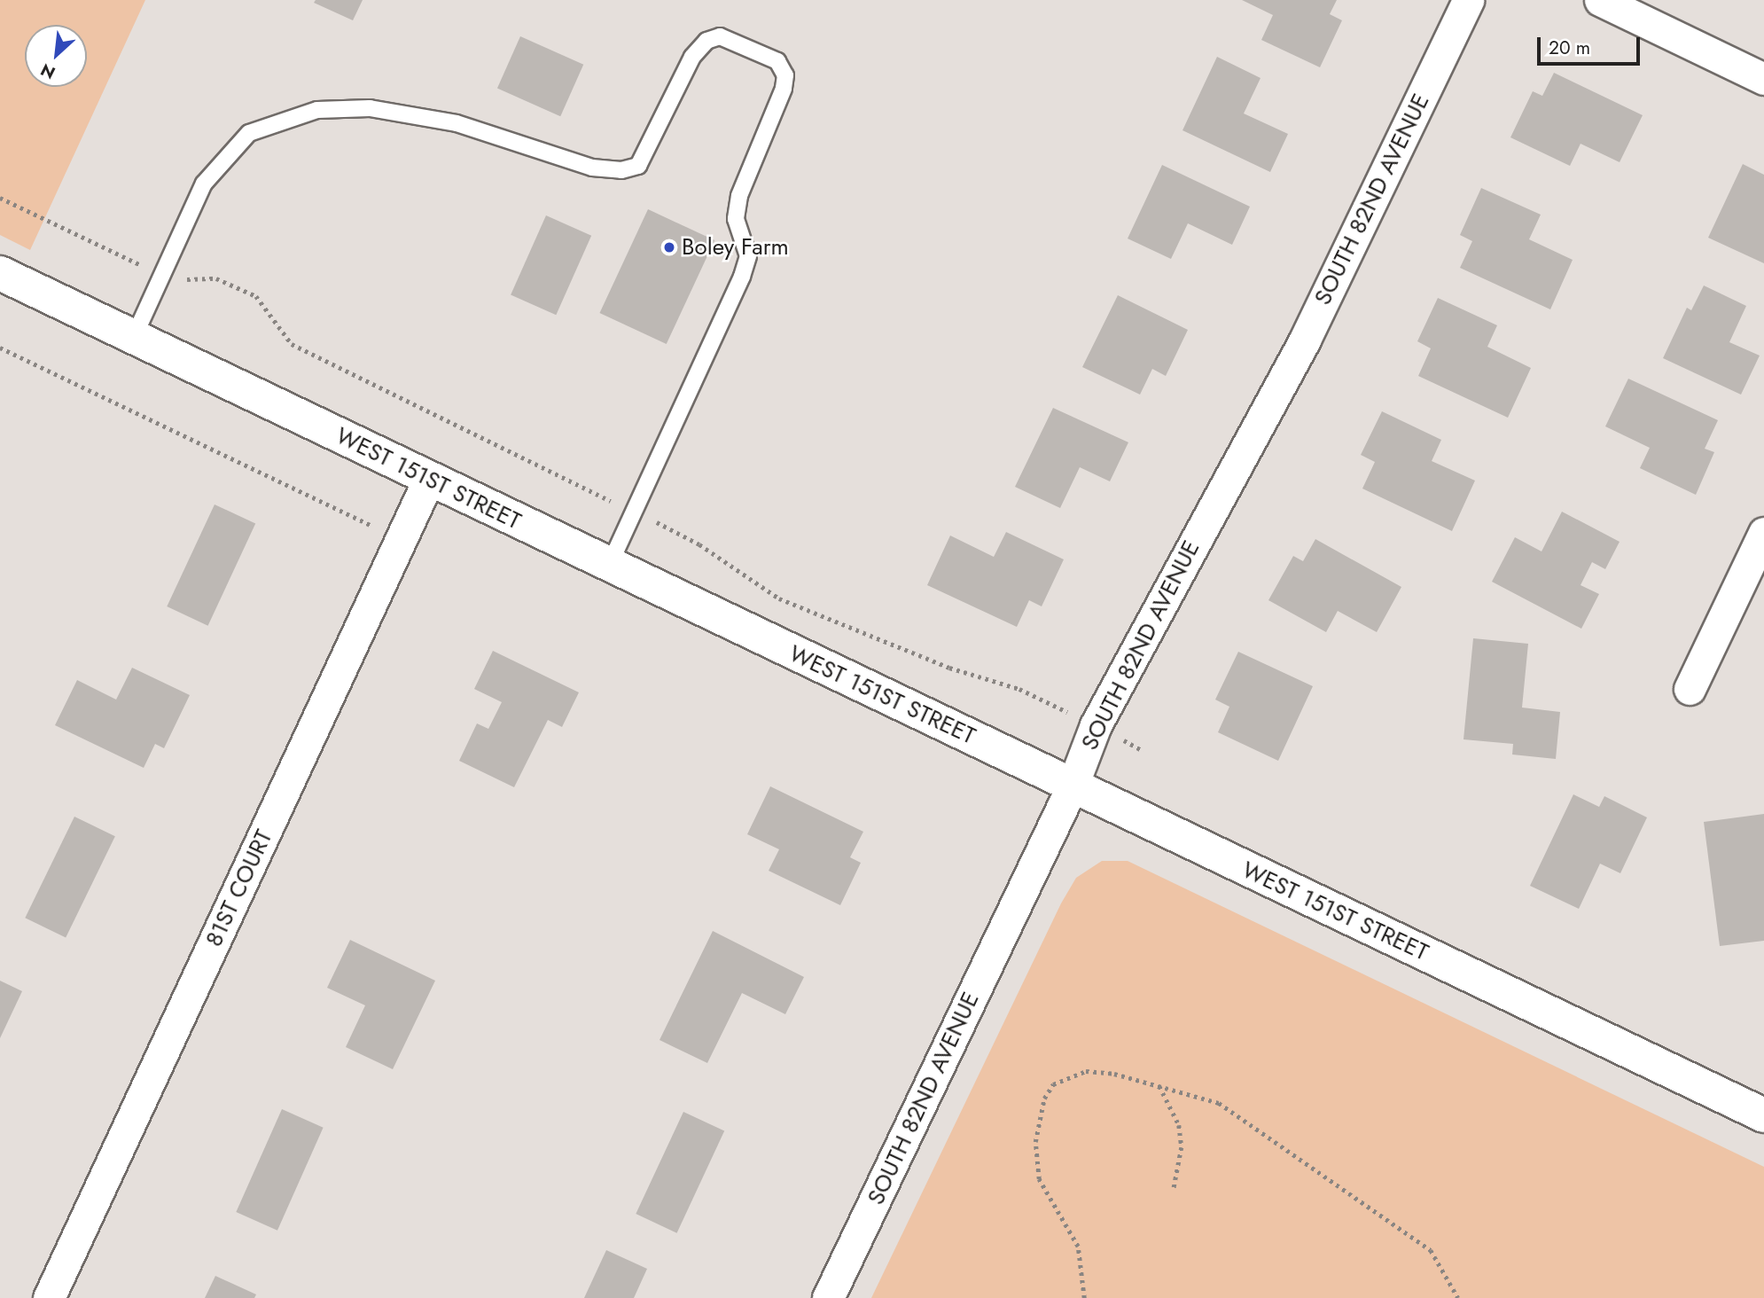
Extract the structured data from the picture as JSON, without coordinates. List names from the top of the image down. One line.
{"streets":{"street":["SOUTH 82ND AVENUE","WEST 151ST STREET","81ST COURT"]},"crossings":[["SOUTH 82ND AVENUE","WEST 151ST STREET"],["WEST 151ST STREET","81ST COURT"]],"places":["Boley Farm"],"scale_bar":"20 m","north":"bottom left"}
